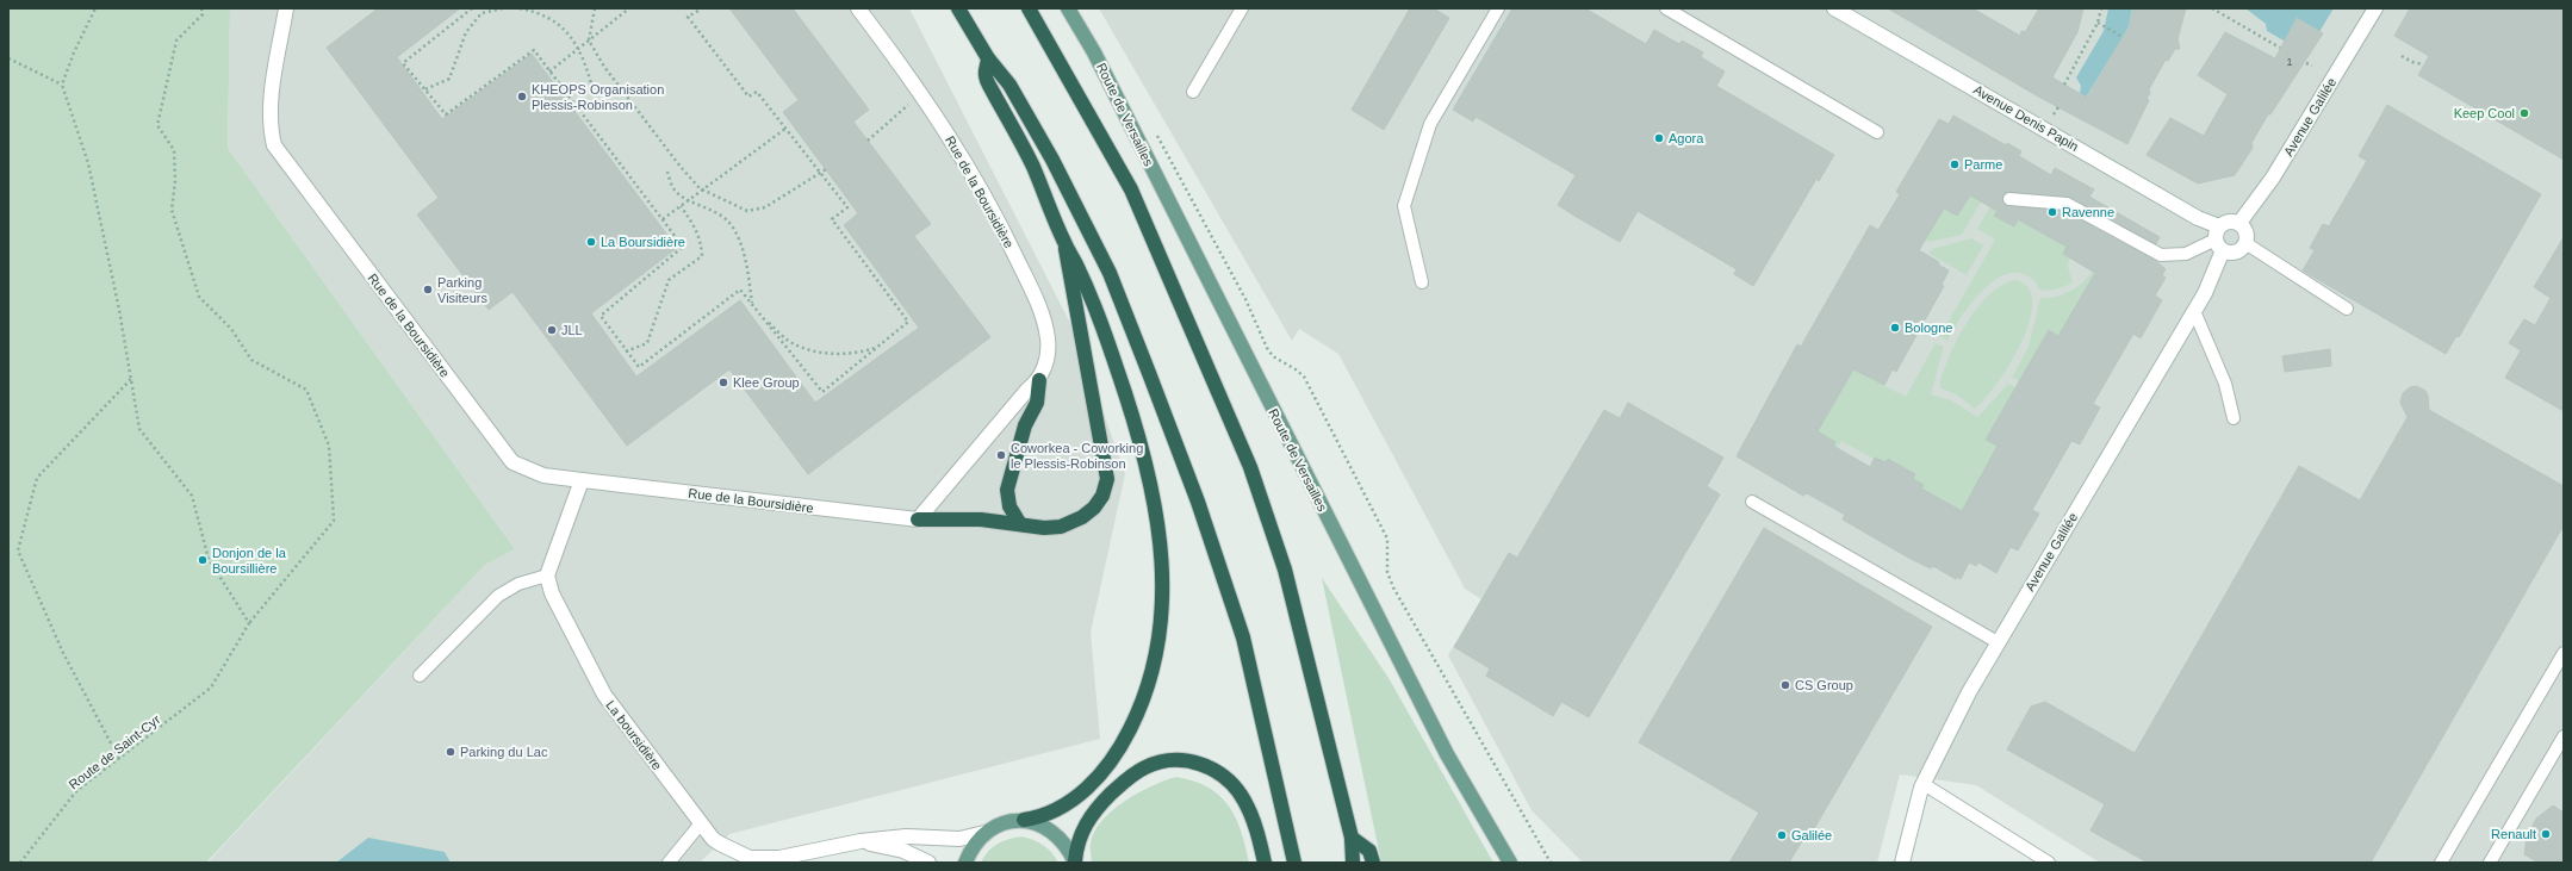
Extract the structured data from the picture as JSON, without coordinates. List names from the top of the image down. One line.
{"streets":{"main road":["Route de Versailles"],"street":["Avenue Galilée","Avenue Denis Papin","Rue de la Boursidière","La boursidière"],"path":["Route de Saint-Cyr"]},"crossings":[["Avenue Galilée","Avenue Denis Papin"]],"places":["KHEOPS Organisation Plessis-Robinson","Keep Cool","Agora","Parme","Ravenne","La Boursidière","Parking Visiteurs","Bologne","JLL","Klee Group","Coworkea - Coworking le Plessis-Robinson","Donjon de la Boursillière","CS Group","Parking du Lac","Renault","Galilée"],"house_numbers":["1"]}
